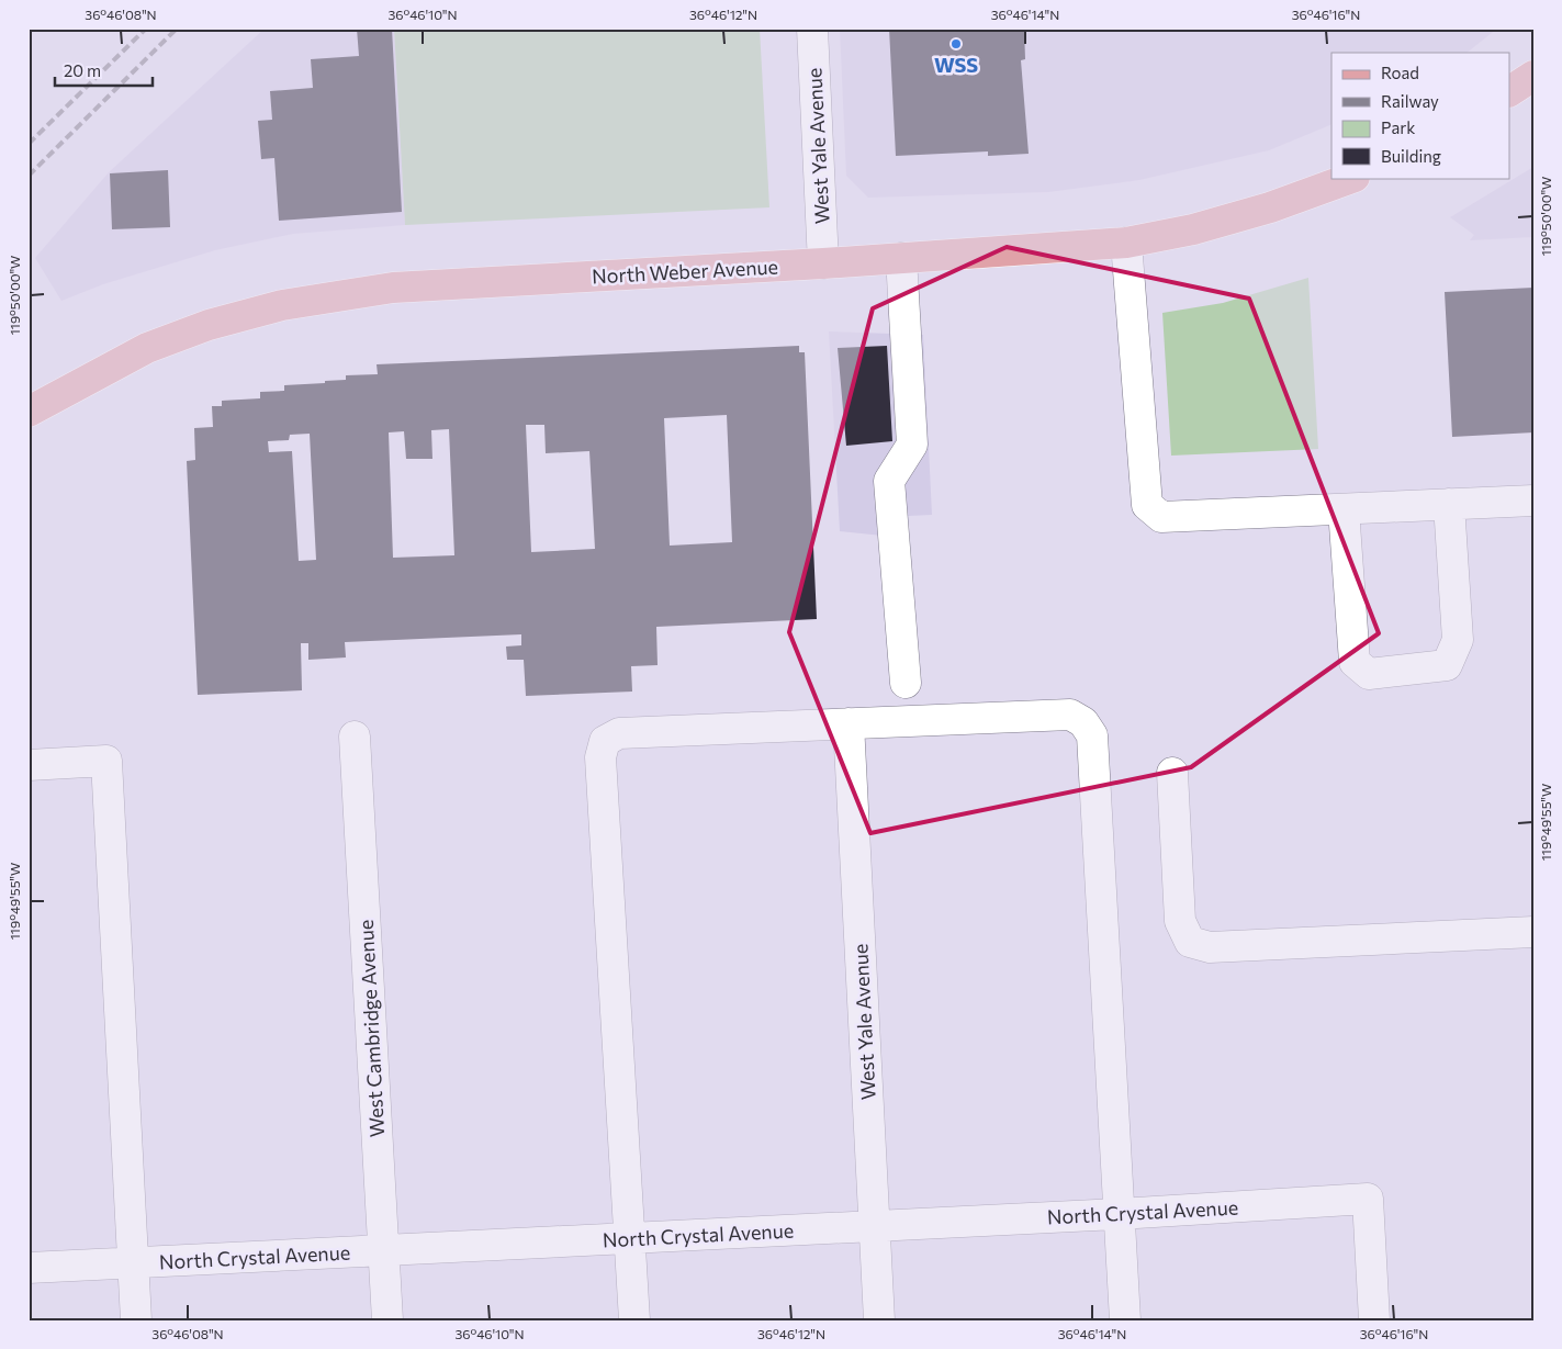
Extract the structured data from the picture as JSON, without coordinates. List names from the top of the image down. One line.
{"streets":{"main road":["North Weber Avenue"],"street":["West Yale Avenue","West Cambridge Avenue","North Crystal Avenue"]},"crossings":[["West Yale Avenue","North Weber Avenue"],["West Yale Avenue","North Crystal Avenue"],["West Cambridge Avenue","North Crystal Avenue"]],"places":["WSS"],"legend":["Road","Railway","Park","Building"],"scale_bar":"20 m","coordinates":["36°46'08\"N","36°46'10\"N","36°46'12\"N","36°46'14\"N","36°46'16\"N","119°50'00\"W","119°49'55\"W"]}
